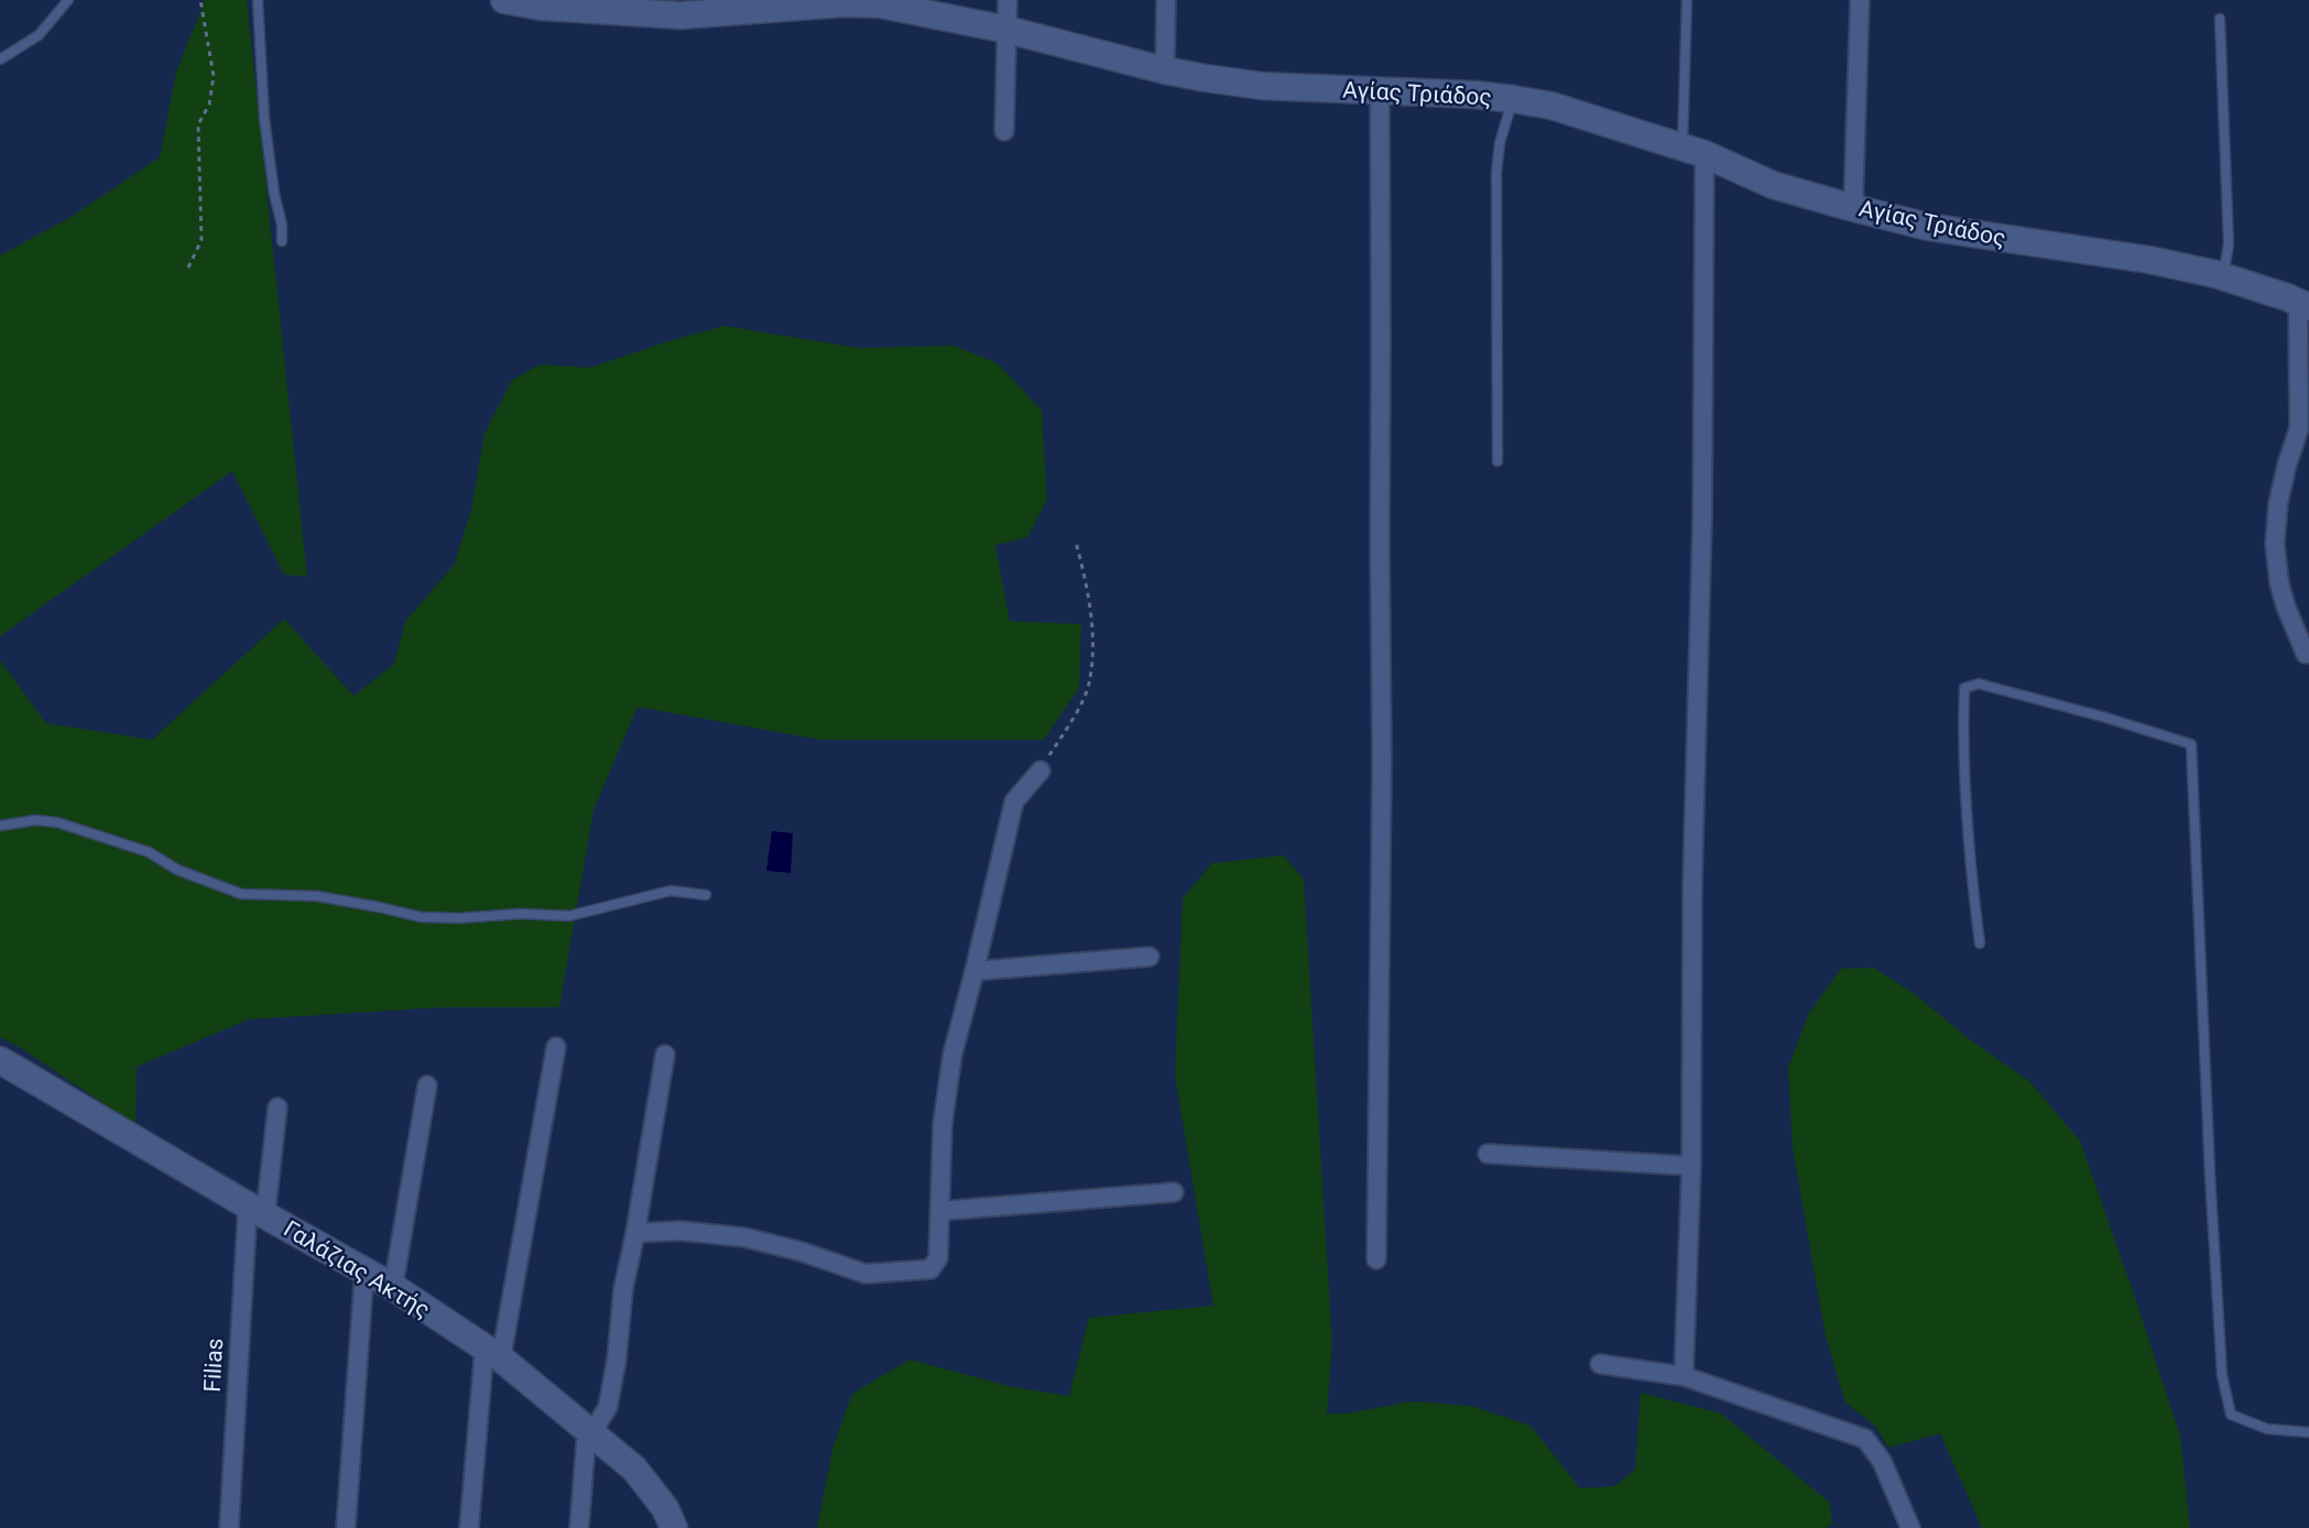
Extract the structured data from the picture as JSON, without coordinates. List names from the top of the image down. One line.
{"streets":{"street":["Αγίας Τριάδος","Γαλάζιας Ακτής","Filias"]},"crossings":[["Γαλάζιας Ακτής","Filias"]]}
